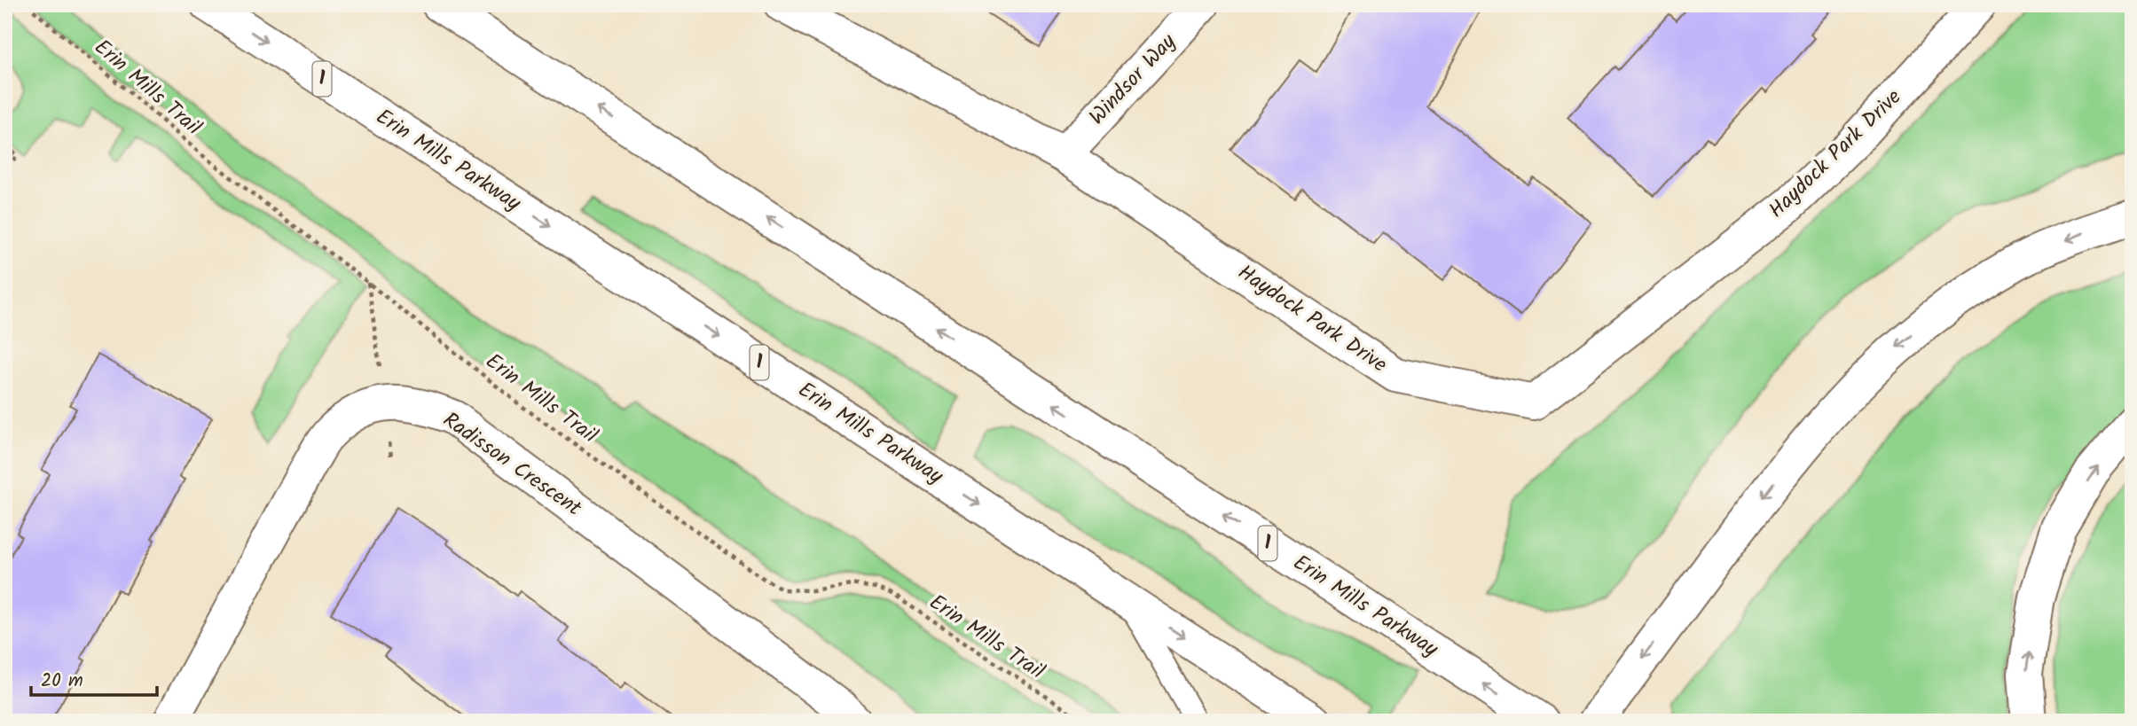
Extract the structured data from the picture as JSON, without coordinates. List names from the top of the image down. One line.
{"streets":{"main road":["1","Windsor Way","Haydock Park Drive","Erin Mills Parkway","Radisson Crescent"],"path":["Erin Mills Trail"]},"crossings":[["Windsor Way","Haydock Park Drive"]],"scale_bar":"20 m"}
